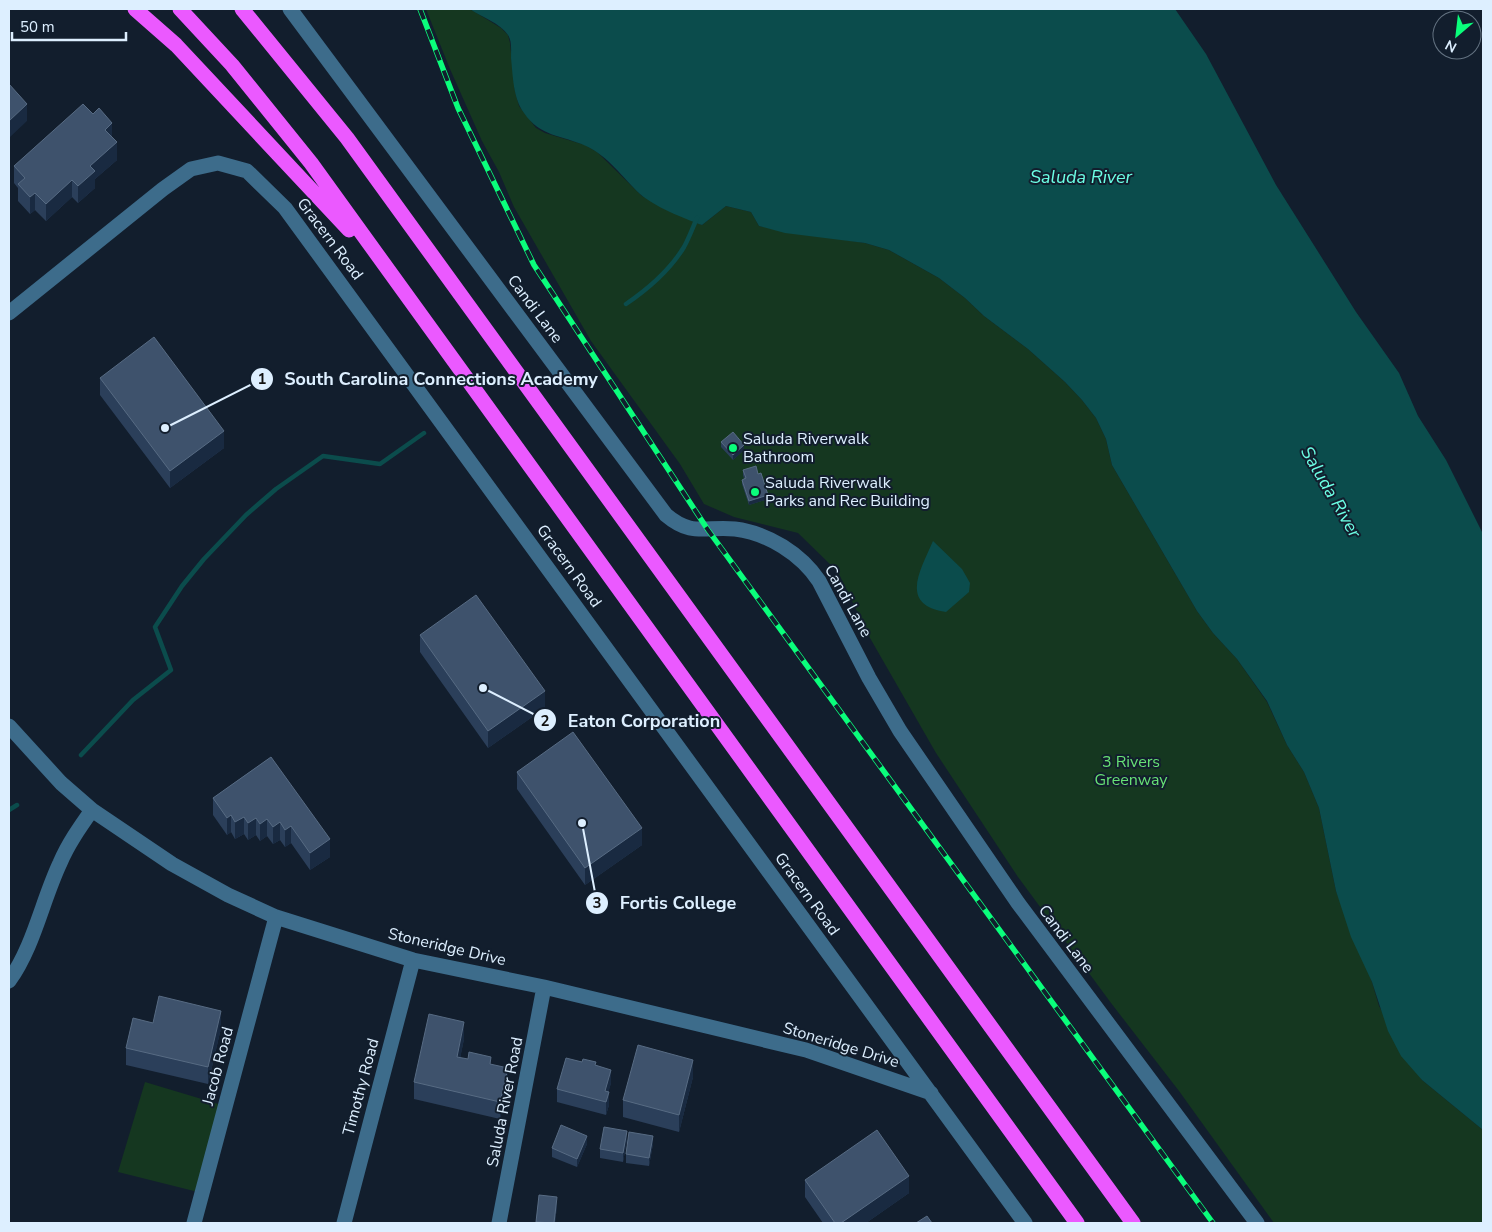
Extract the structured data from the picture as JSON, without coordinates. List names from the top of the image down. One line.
{"streets":{"street":["Gracern Road","Candi Lane","Stoneridge Drive","Jacob Road","Timothy Road","Saluda River Road"]},"crossings":[["Gracern Road","Stoneridge Drive"],["Stoneridge Drive","Jacob Road"],["Stoneridge Drive","Timothy Road"],["Stoneridge Drive","Saluda River Road"]],"water":["Saluda River"],"parks":["3 Rivers Greenway"],"places":["South Carolina Connections Academy","Saluda Riverwalk Bathroom","Saluda Riverwalk Parks and Rec Building","Eaton Corporation","Fortis College"],"scale_bar":"50 m","north":"bottom left"}
